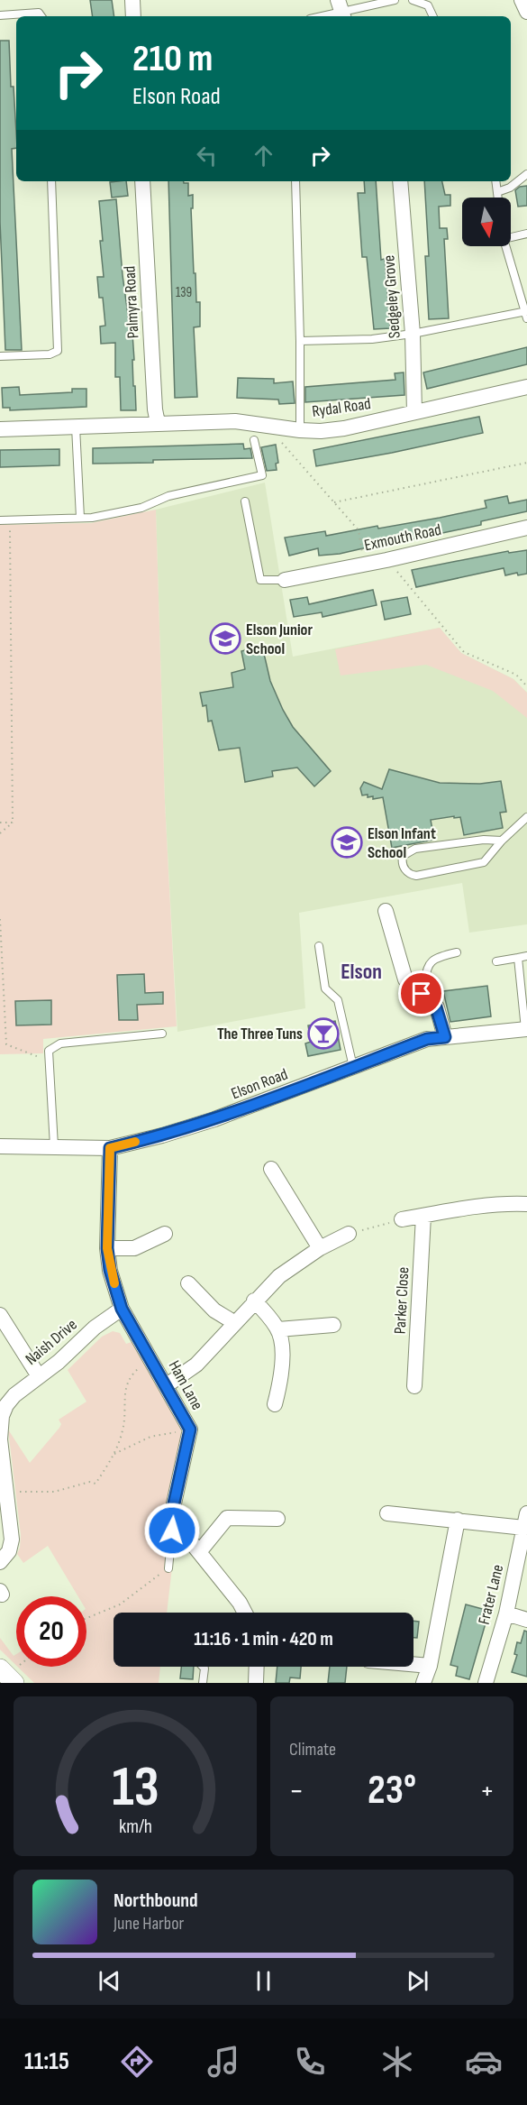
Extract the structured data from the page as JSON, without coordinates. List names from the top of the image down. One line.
{"streets":{"street":["Sedgeley Grove","Palmyra Road","Rydal Road","Exmouth Road","Elson Road","Parker Close","Naish Drive","Ham Lane","Frater Lane"]},"crossings":[["Sedgeley Grove","Rydal Road"],["Palmyra Road","Rydal Road"],["Elson Road","Ham Lane"],["Naish Drive","Ham Lane"]],"districts":["Elson"],"places":{"school or university":["Elson Junior School","Elson Infant School"],"bar":["The Three Tuns"]},"house_numbers":["139"],"north":"bottom","page":{"turn":["210 m","Elson Road"],"limit":"20","trip":"11:16 · 1 min · 420 m","tile":"Climate","heat":["−","23°","+"],"song":["Northbound","June Harbor"],"tabs":"11:15","gauge":["13","km/h"]}}
